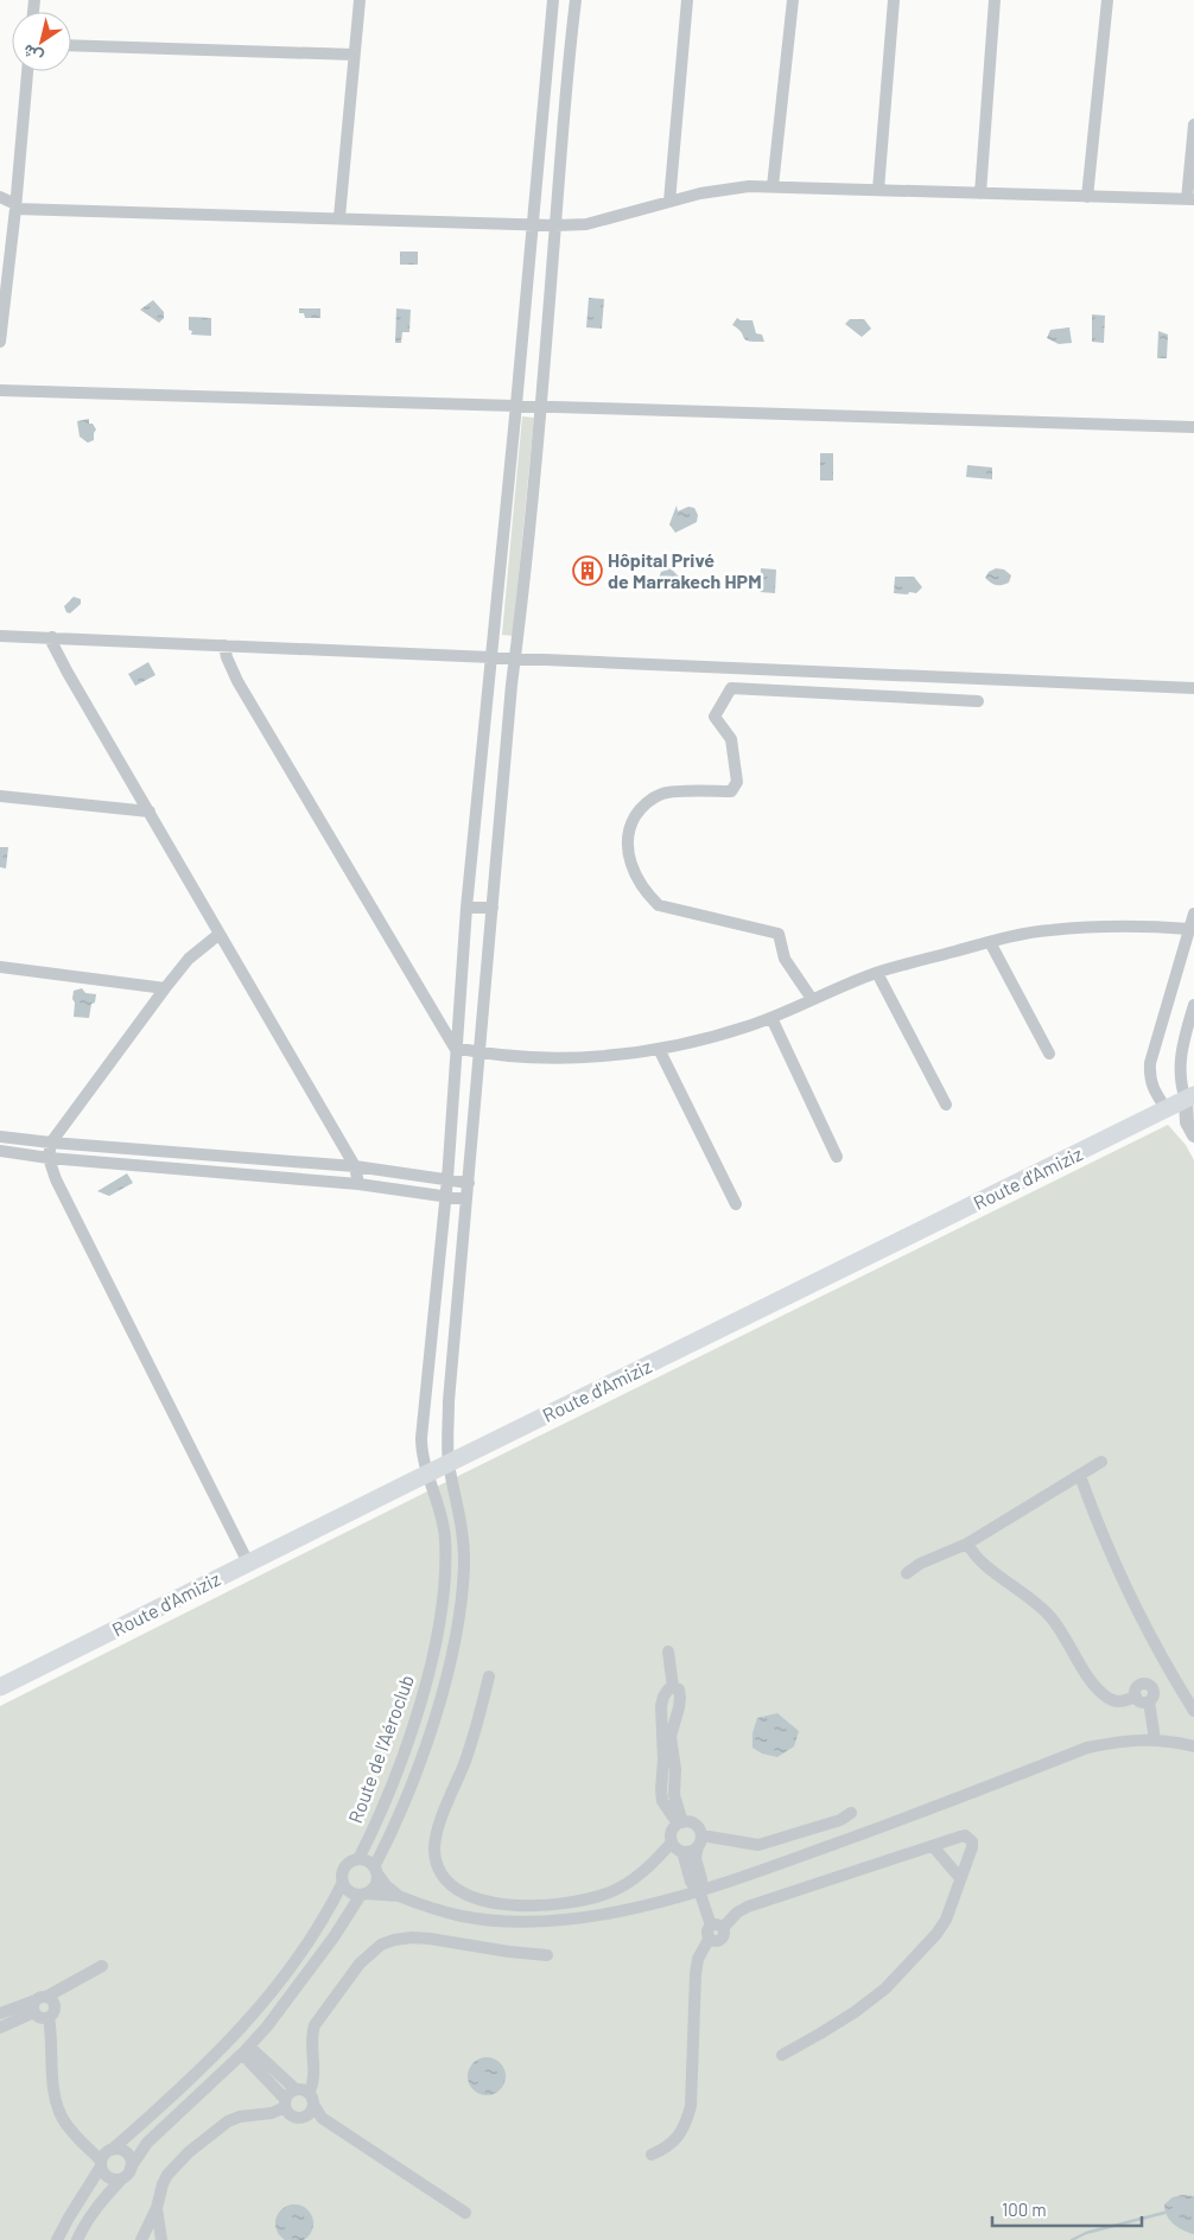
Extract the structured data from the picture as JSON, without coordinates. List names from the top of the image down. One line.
{"streets":{"main road":["Route d'Amiziz"],"street":["Route de l’Aéroclub"]},"crossings":[["Route d'Amiziz","Route de l’Aéroclub"]],"places":{"building":["Hôpital Privé de Marrakech HPM"]},"scale_bar":"100 m","north":"bottom left"}
